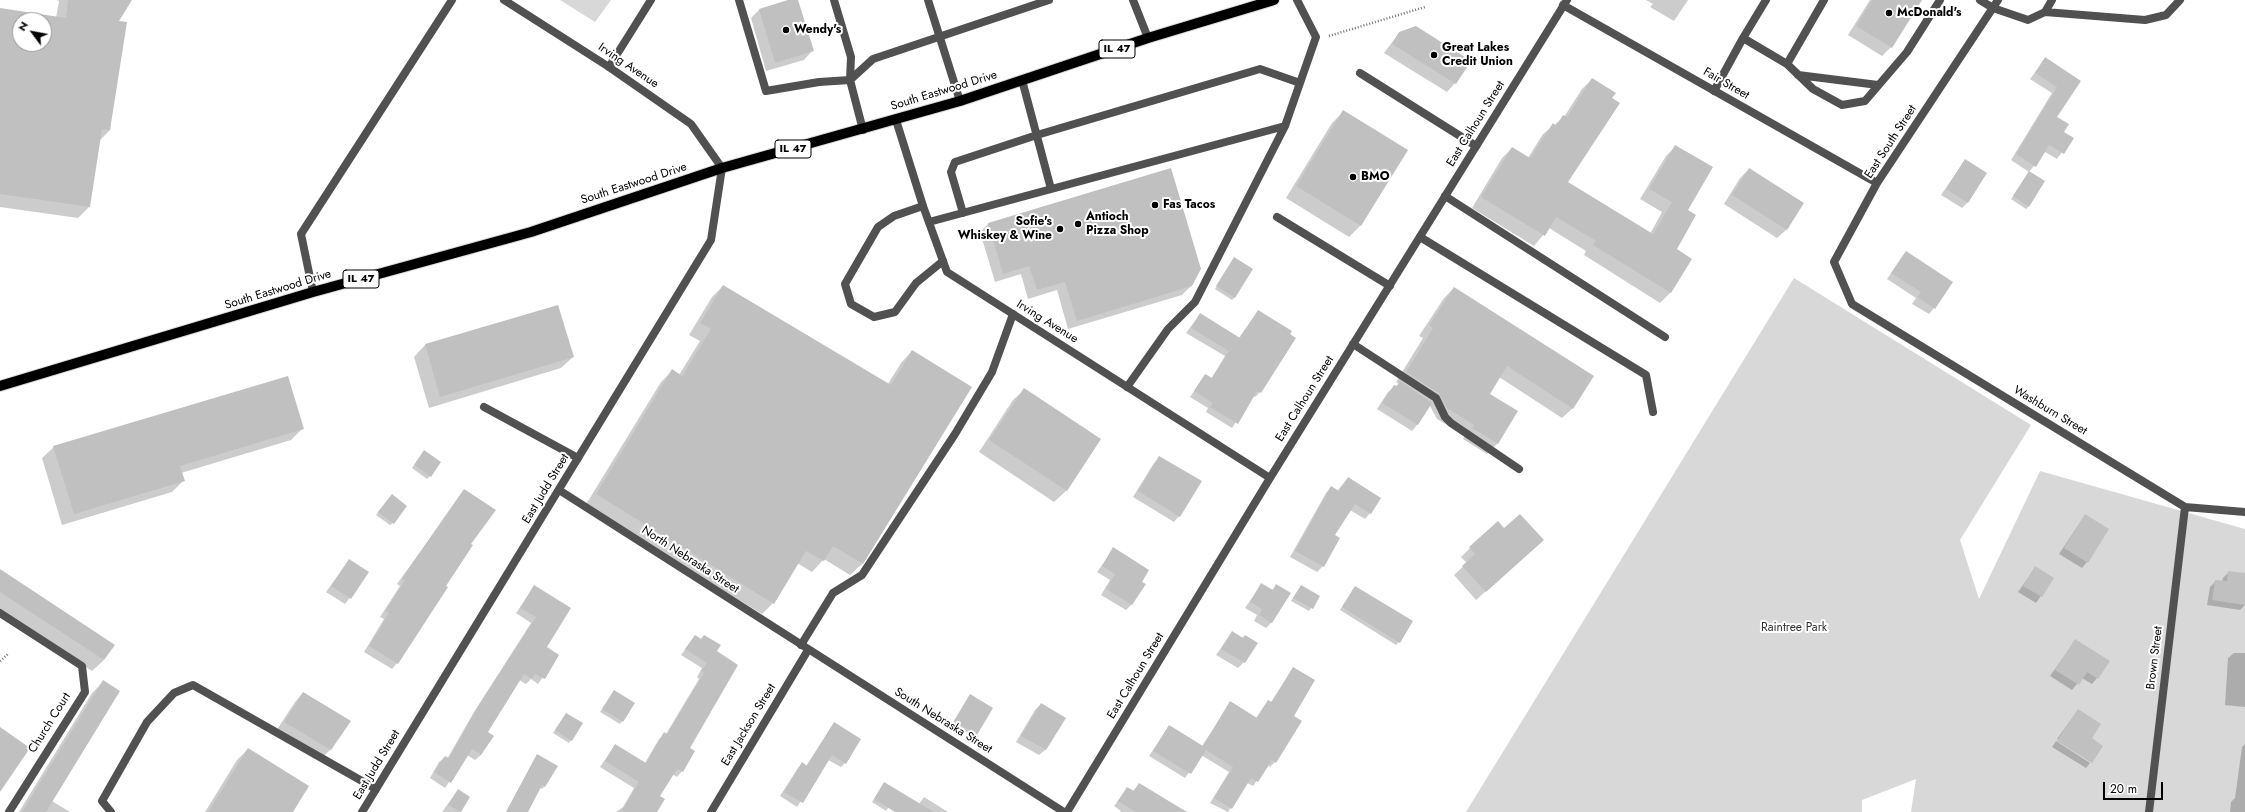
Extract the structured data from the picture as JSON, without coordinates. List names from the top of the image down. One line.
{"streets":{"main road":["IL 47","South Eastwood Drive"],"street":["Irving Avenue","Fair Street","East Calhoun Street","East South Street","Washburn Street","East Judd Street","North Nebraska Street","Brown Street","South Nebraska Street","Church Court","East Jackson Street"]},"crossings":[["Irving Avenue","South Eastwood Drive"],["Irving Avenue","East Calhoun Street"],["Irving Avenue","East Judd Street"],["Fair Street","East Calhoun Street"],["Fair Street","East South Street"],["South Eastwood Drive","East Judd Street"],["East Calhoun Street","South Nebraska Street"],["East South Street","Washburn Street"],["Washburn Street","Brown Street"],["East Judd Street","North Nebraska Street"],["North Nebraska Street","South Nebraska Street"],["North Nebraska Street","East Jackson Street"],["South Nebraska Street","East Jackson Street"]],"parks":["Raintree Park"],"places":["McDonald's","Wendy's","Great Lakes Credit Union","BMO","Fas Tacos","Antioch Pizza Shop","Sofie's Whiskey & Wine"],"scale_bar":"20 m","north":"top left"}
